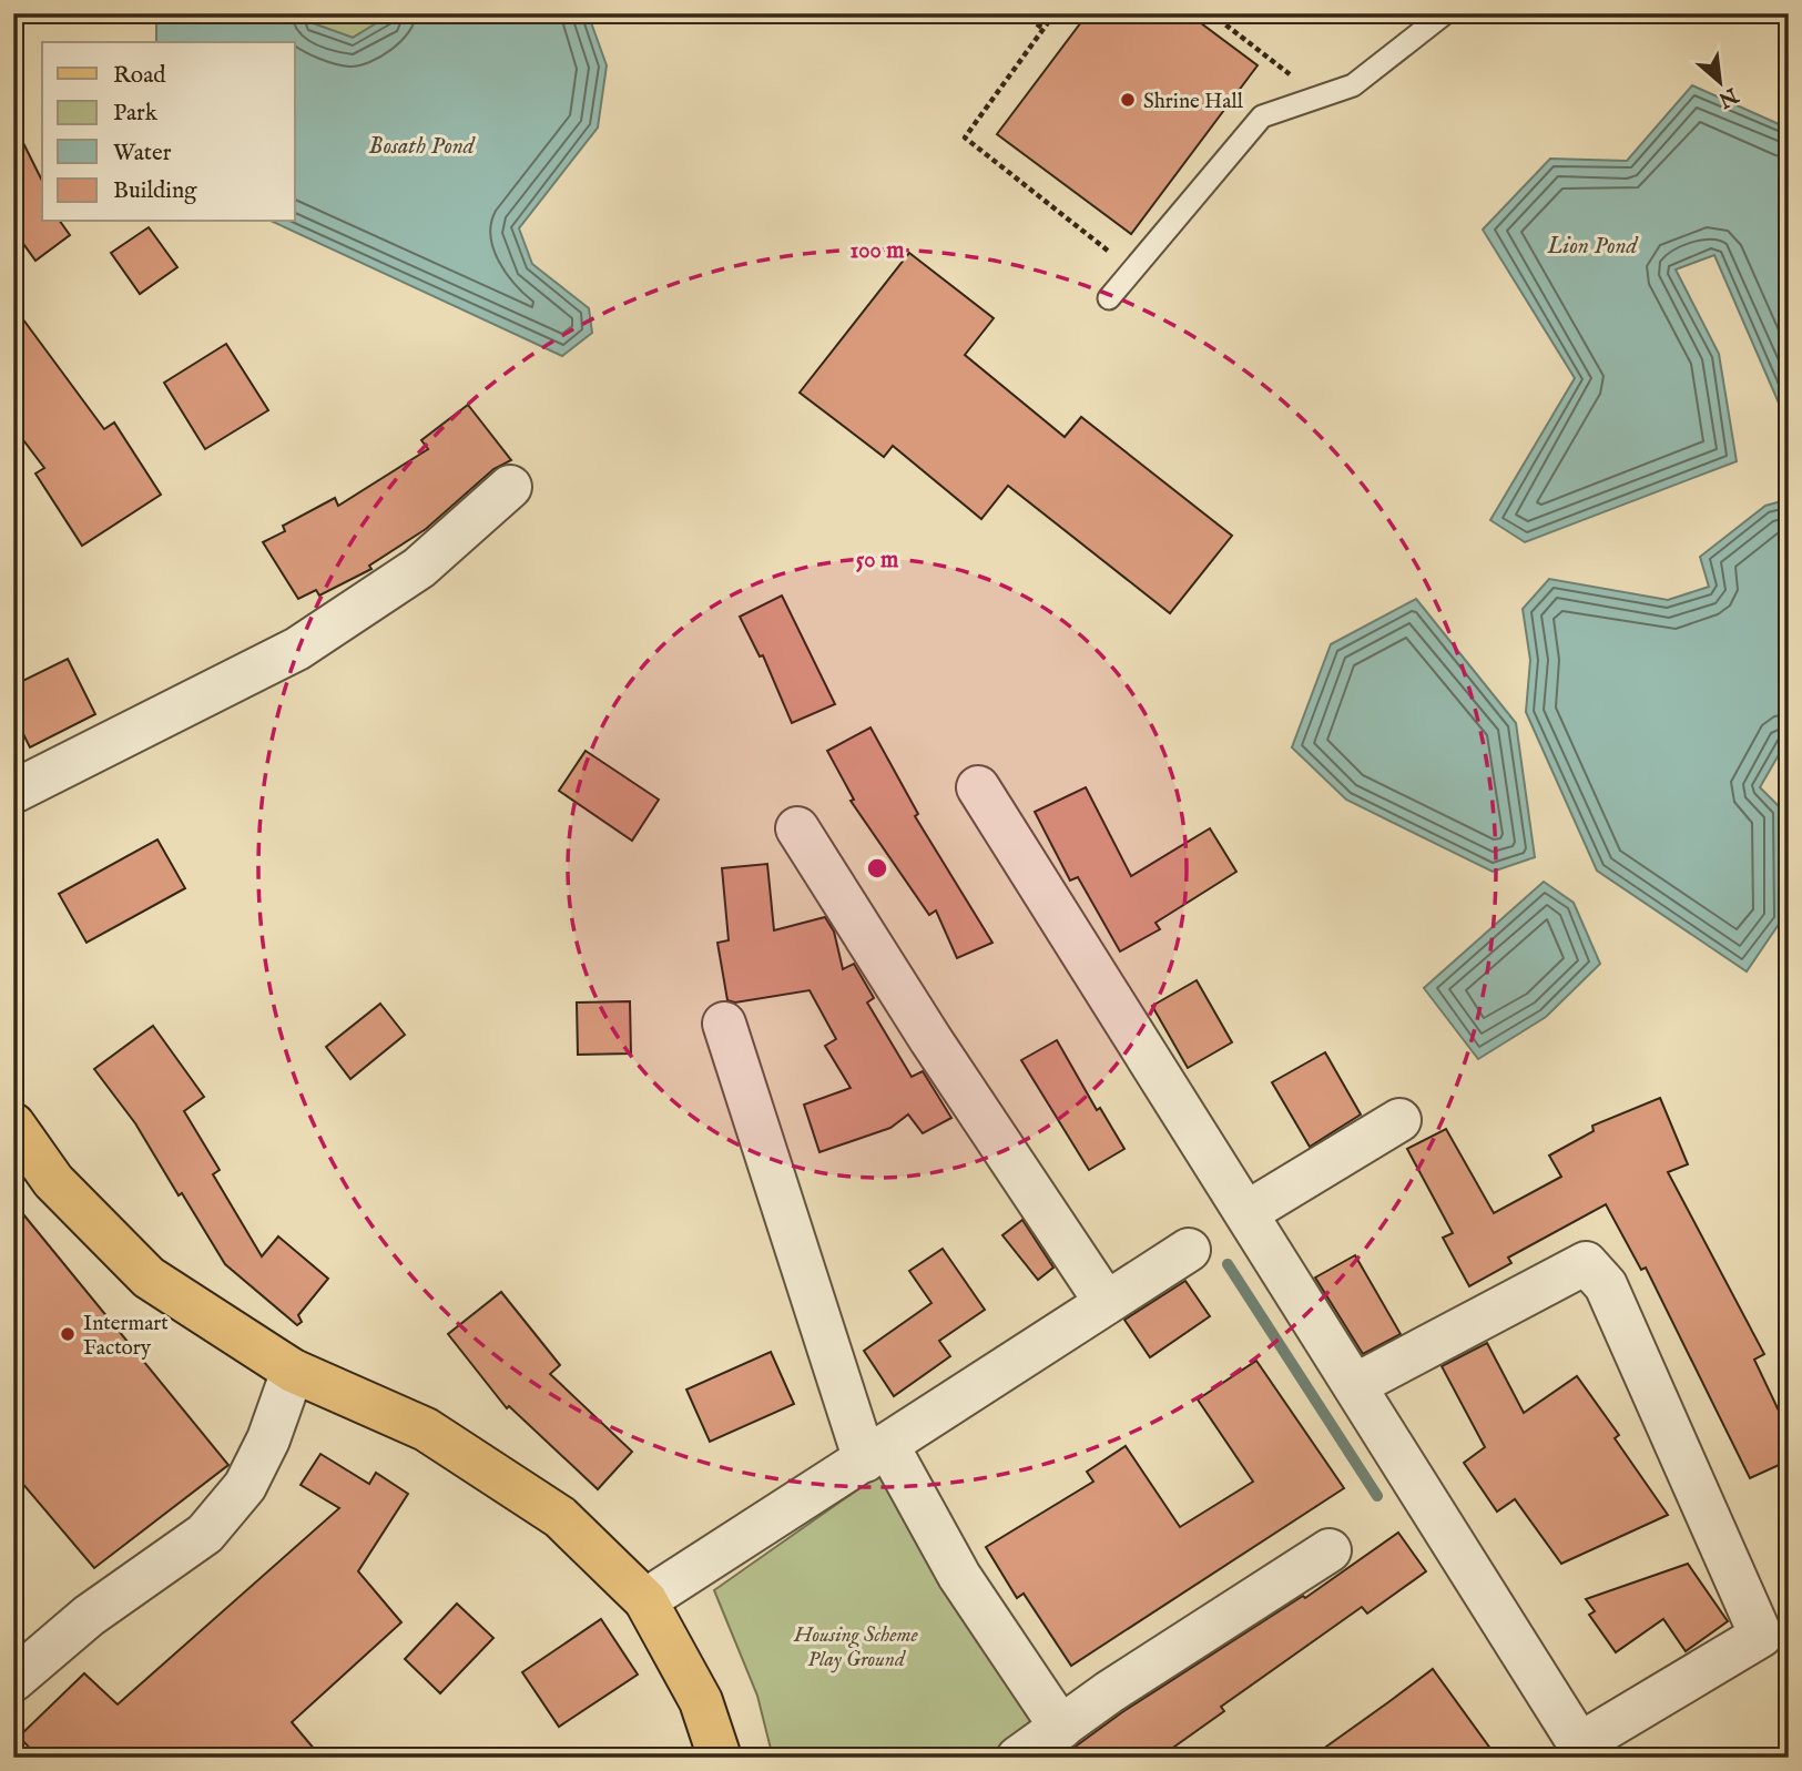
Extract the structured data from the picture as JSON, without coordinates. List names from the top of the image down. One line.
{"water":["Bosath Pond","Lion Pond"],"parks":["Housing Scheme Play Ground"],"places":["Shrine Hall","Intermart Factory"],"legend":["Road","Park","Water","Building"],"north":"bottom right","rings":["100 m","50 m"]}
